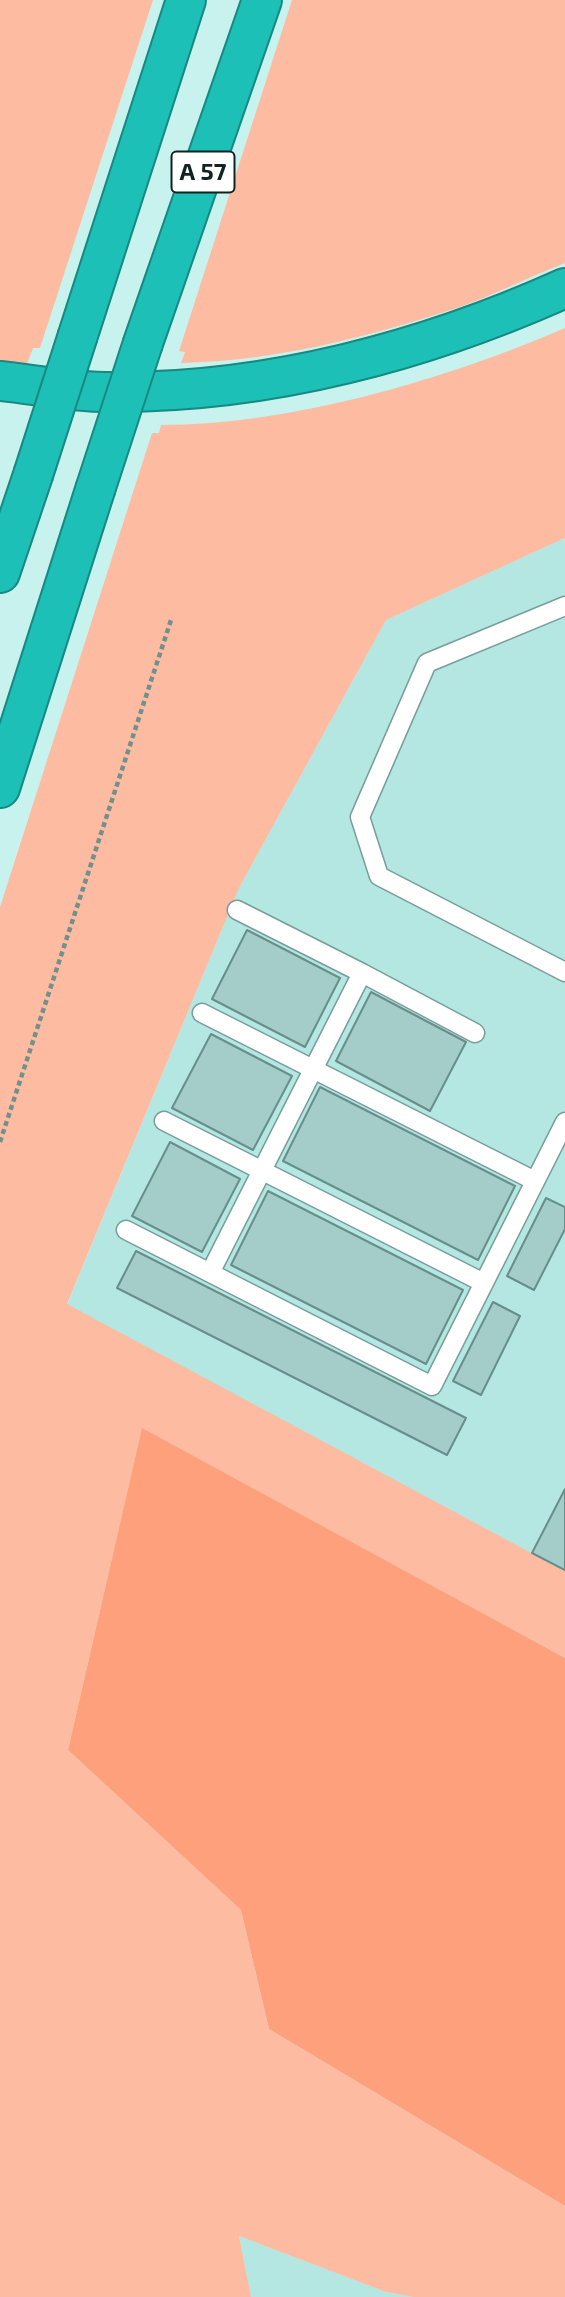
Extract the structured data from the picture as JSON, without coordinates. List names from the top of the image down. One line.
{"streets":{"highway":["A 57"]}}
